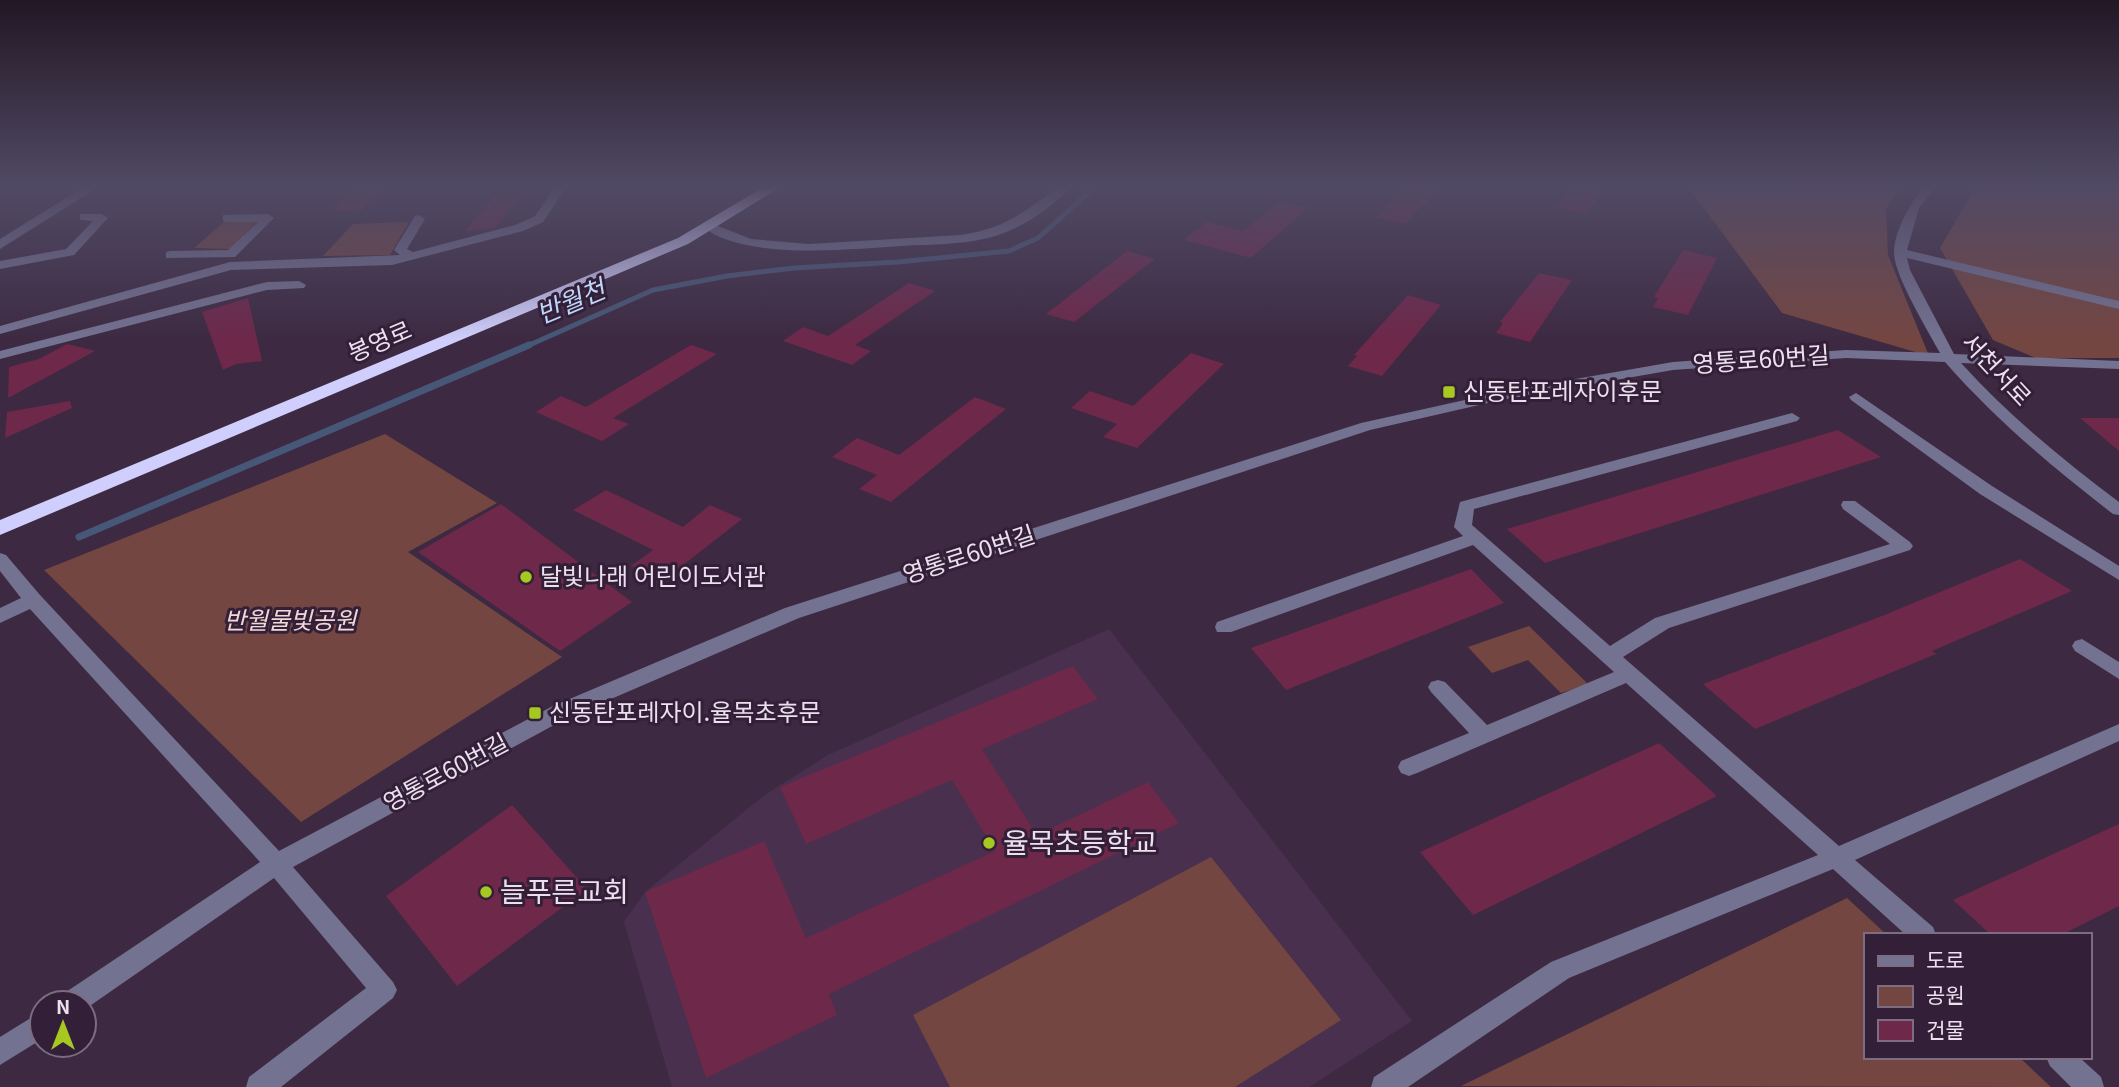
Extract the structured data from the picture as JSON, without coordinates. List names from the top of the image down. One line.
{"streets":{"highway":["봉영로"],"street":["영통로60번길","서천서로"]},"crossings":[["영통로60번길","서천서로"]],"water":["반월천"],"parks":["반월물빛공원"],"places":{"transit":["신동탄포레자이후문","신동탄포레자이.율목초후문"],"other":["달빛나래 어린이도서관","율목초등학교","늘푸른교회"]},"legend":["도로","공원","건물"],"north":"top"}
